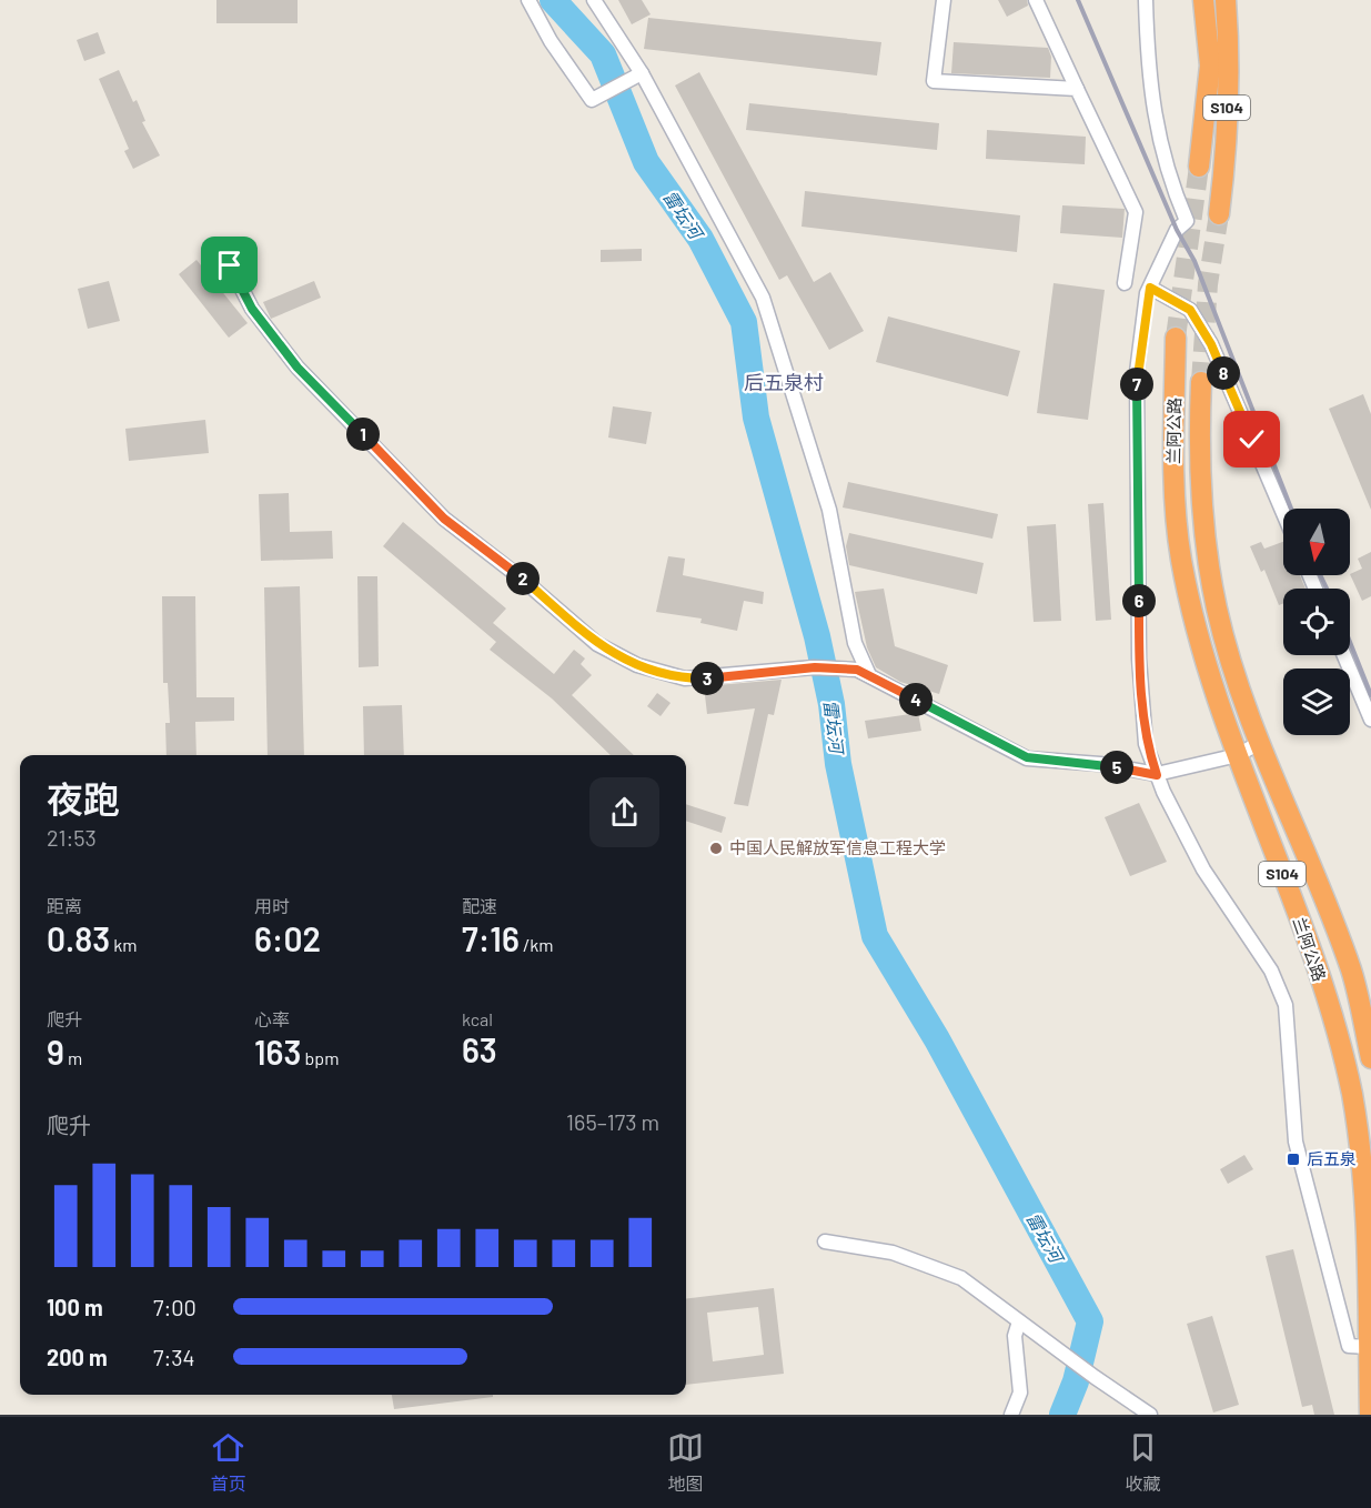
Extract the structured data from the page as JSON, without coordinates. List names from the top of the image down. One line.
{"streets":{"highway":["S104","兰阿公路"]},"districts":["后五泉村"],"water":["雷坛河"],"places":{"other":["中国人民解放军信息工程大学"],"transit":["后五泉"]},"north":"bottom","page":{"pins":["8","7","1","2","6","3","4","5"],"heading":["夜跑","21:53"],"stats":[["距离","0.83 km"],["用时","6:02"],["配速","7:16 /km"],["爬升","9 m"],["心率","163 bpm"],["kcal","63"]],"chart":["爬升","165–173 m"],"list":[{"name":"100 m","note":"7:00"},{"name":"200 m","note":"7:34"}],"tabs":["首页","地图","收藏"]}}
